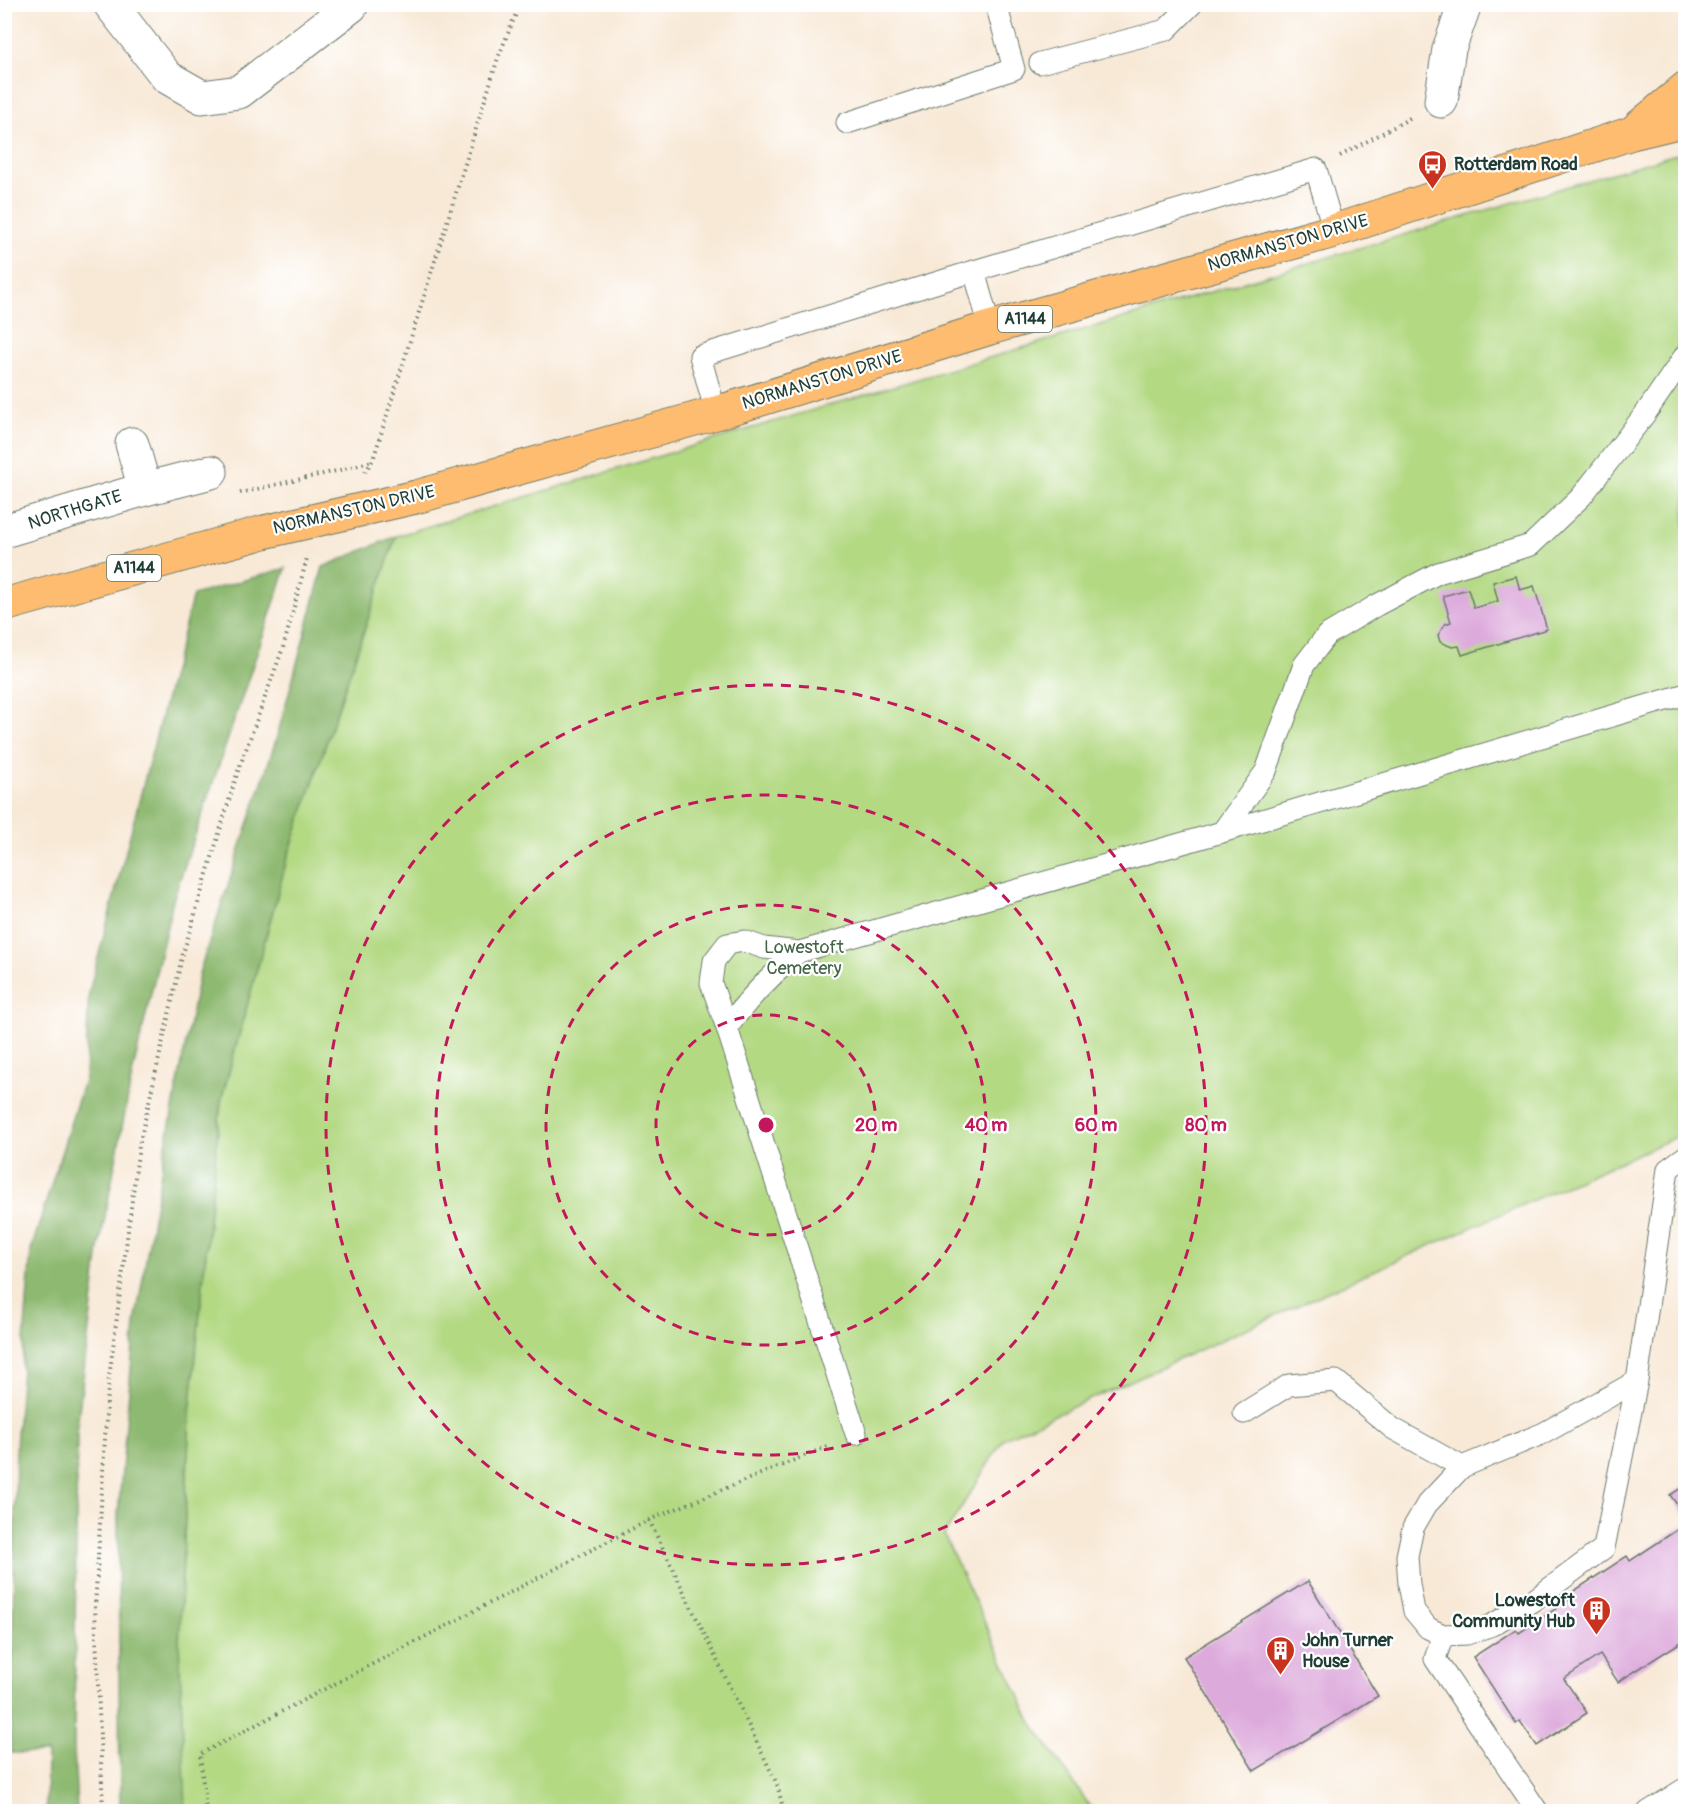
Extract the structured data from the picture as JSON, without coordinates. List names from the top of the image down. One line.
{"streets":{"main road":["NORMANSTON DRIVE","A1144"],"street":["NORTHGATE"]},"parks":["Lowestoft Cemetery"],"places":{"bus stop":["Rotterdam Road"],"building":["Lowestoft Community Hub","John Turner House"]},"rings":["20 m","40 m","60 m","80 m"]}
